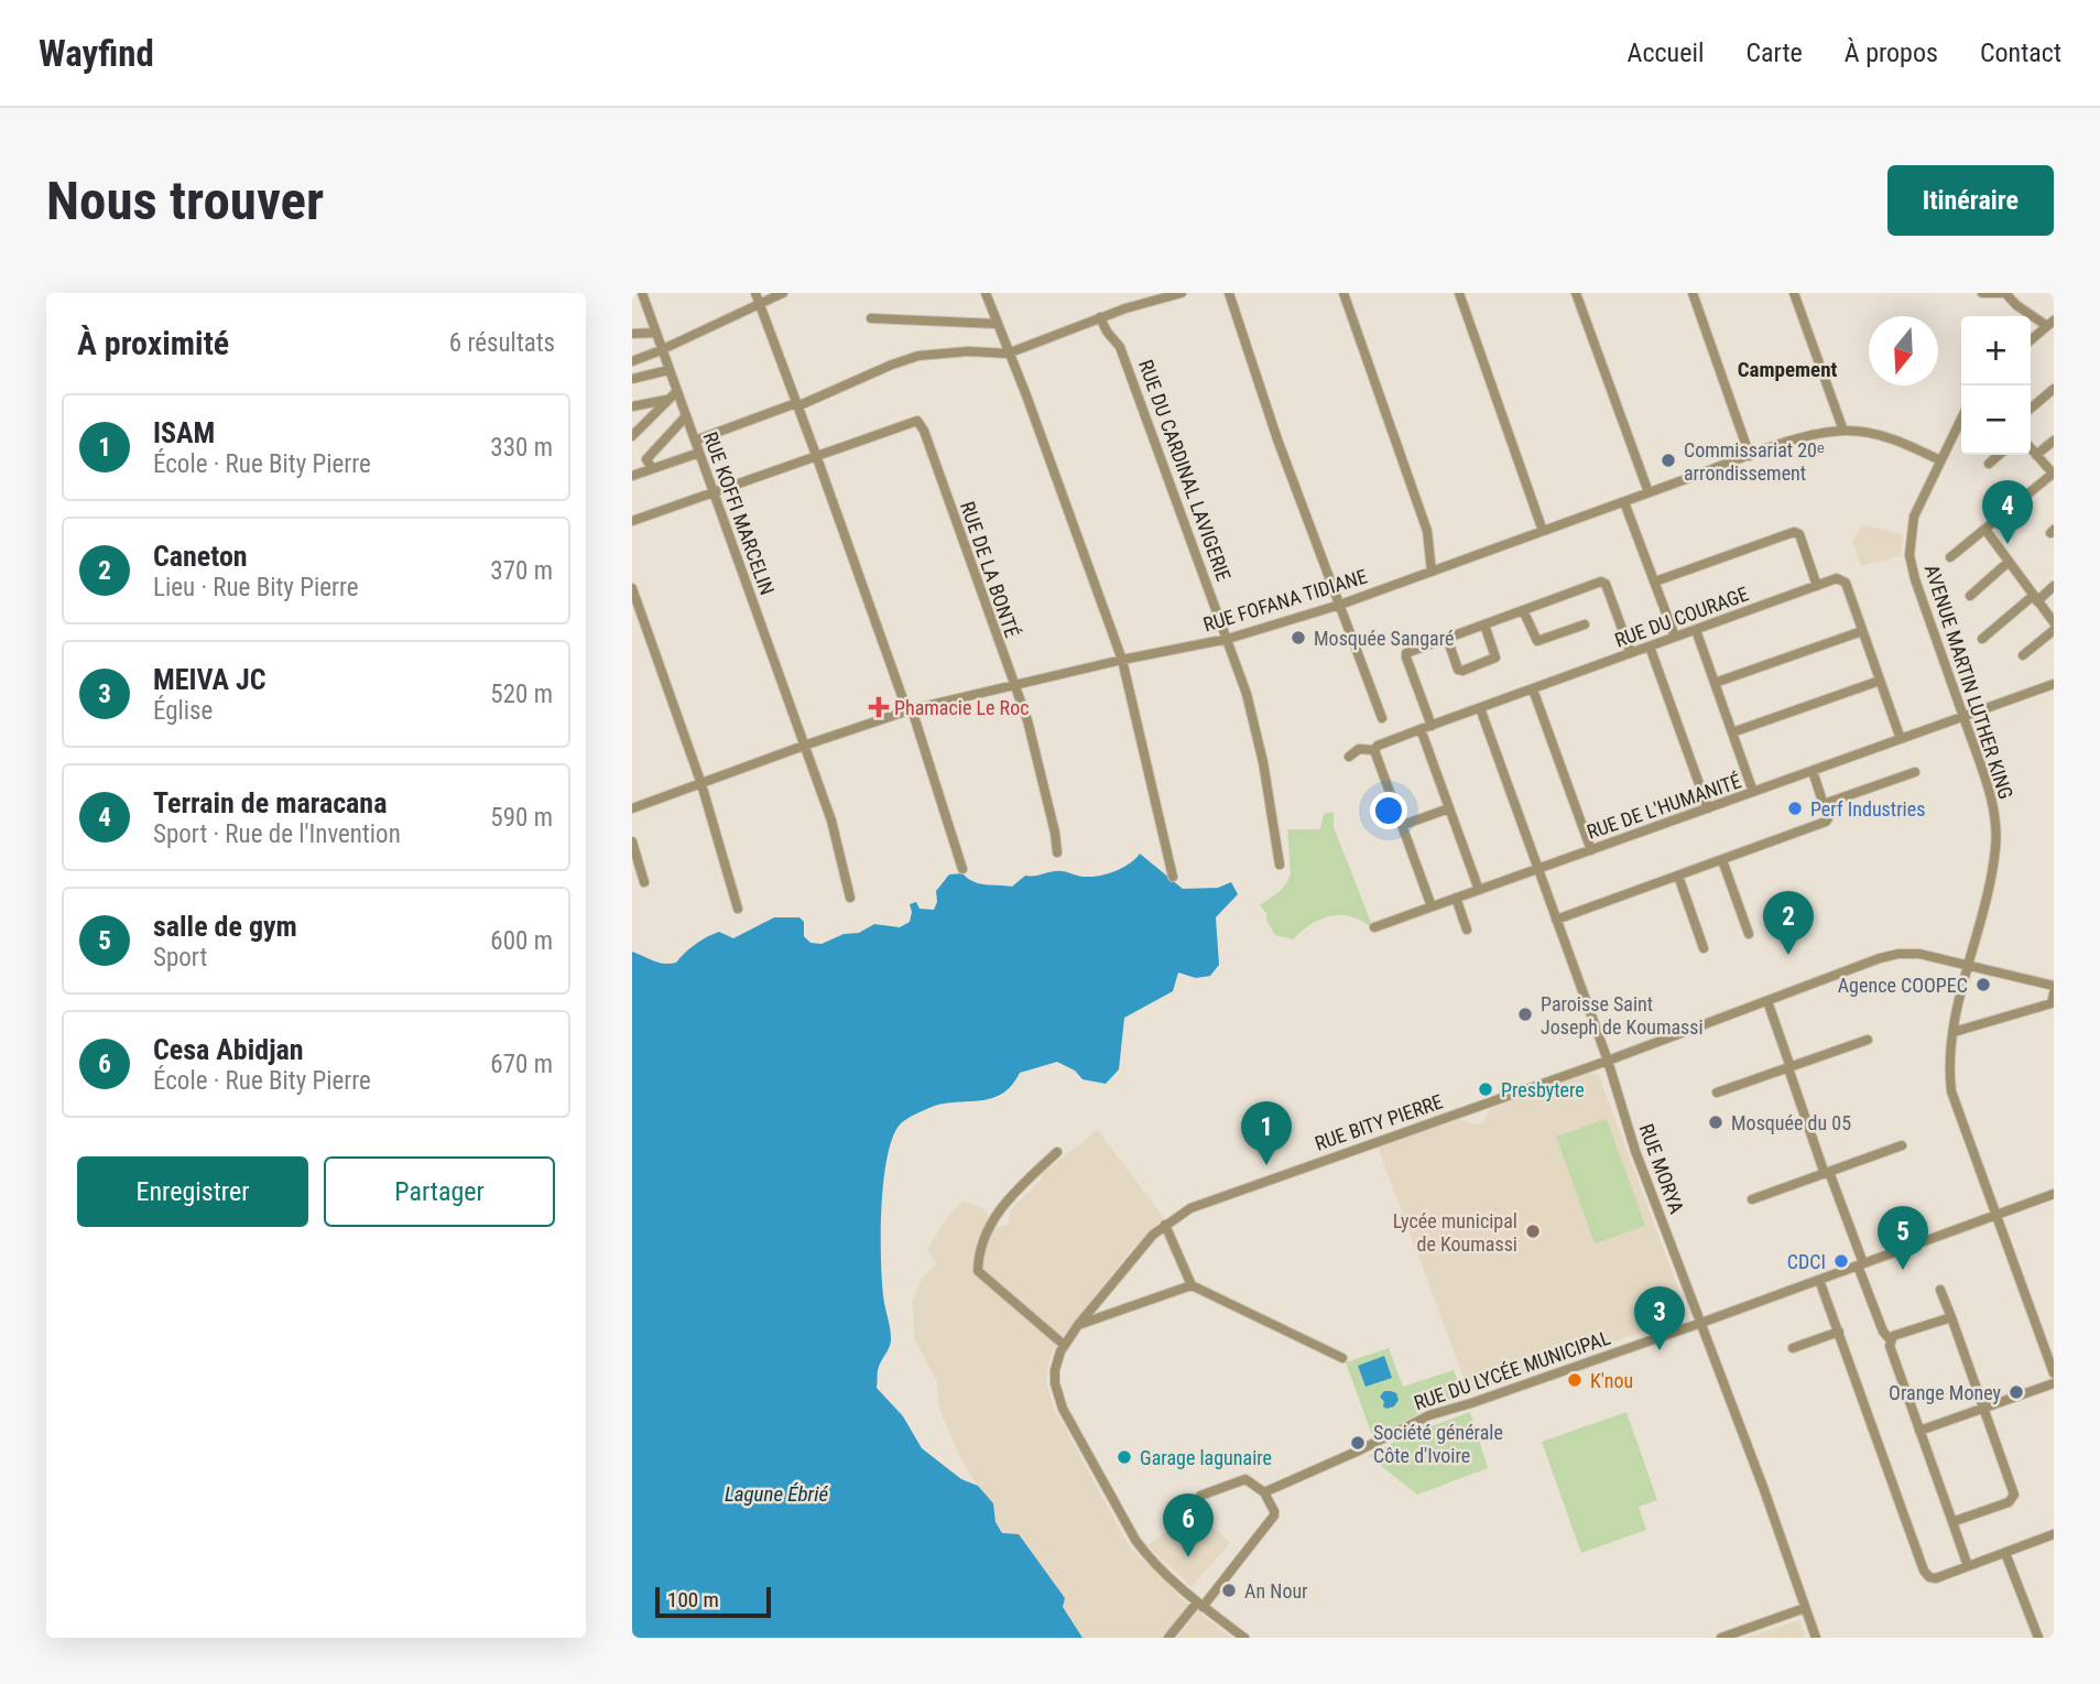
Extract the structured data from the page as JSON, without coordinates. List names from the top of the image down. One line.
{"streets":{"street":["RUE DU CARDINAL LAVIGERIE","RUE KOFFI MARCELIN","RUE DE LA BONTÉ","RUE FOFANA TIDIANE","RUE DU COURAGE","AVENUE MARTIN LUTHER KING","RUE DE L'HUMANITÉ","RUE BITY PIERRE","RUE MORYA","RUE DU LYCÉE MUNICIPAL"]},"crossings":[["RUE DU CARDINAL LAVIGERIE","RUE FOFANA TIDIANE"],["RUE KOFFI MARCELIN","RUE FOFANA TIDIANE"],["RUE DE LA BONTÉ","RUE FOFANA TIDIANE"],["RUE FOFANA TIDIANE","AVENUE MARTIN LUTHER KING"],["RUE DU COURAGE","RUE DE L'HUMANITÉ"],["RUE DU COURAGE","RUE MORYA"],["AVENUE MARTIN LUTHER KING","RUE DE L'HUMANITÉ"],["AVENUE MARTIN LUTHER KING","RUE BITY PIERRE"],["AVENUE MARTIN LUTHER KING","RUE DU LYCÉE MUNICIPAL"],["RUE DE L'HUMANITÉ","RUE MORYA"],["RUE BITY PIERRE","RUE MORYA"],["RUE MORYA","RUE DU LYCÉE MUNICIPAL"]],"districts":["Campement"],"water":["Lagune Ébrié"],"places":{"other":["Commissariat 20ᵉ arrondissement","Mosquée Sangaré","Perf Industries","Agence COOPEC","Paroisse Saint Joseph de Koumassi","Presbytere","Mosquée du 05","Lycée municipal de Koumassi","CDCI","K'nou","Orange Money","Société générale Côte d'Ivoire","Garage lagunaire","An Nour"],"health":["Phamacie Le Roc"]},"scale_bar":"100 m","north":"bottom","page":{"header":"Wayfind","nav":["Accueil","Carte","À propos","Contact"],"buttons":["Itinéraire",["Enregistrer","Partager"]],"title":"Nous trouver","heading":["À proximité","6 résultats"],"map_buttons":["+","−"],"list":[{"mark":"1","name":"ISAM","note":"École · Rue Bity Pierre","value":"330 m"},{"mark":"2","name":"Caneton","note":"Lieu · Rue Bity Pierre","value":"370 m"},{"mark":"3","name":"MEIVA JC","note":"Église","value":"520 m"},{"mark":"4","name":"Terrain de maracana","note":"Sport · Rue de l'Invention","value":"590 m"},{"mark":"5","name":"salle de gym","note":"Sport","value":"600 m"},{"mark":"6","name":"Cesa Abidjan","note":"École · Rue Bity Pierre","value":"670 m"}],"pins":["4","2","1","5","3","6"],"scale":"100 m"}}
